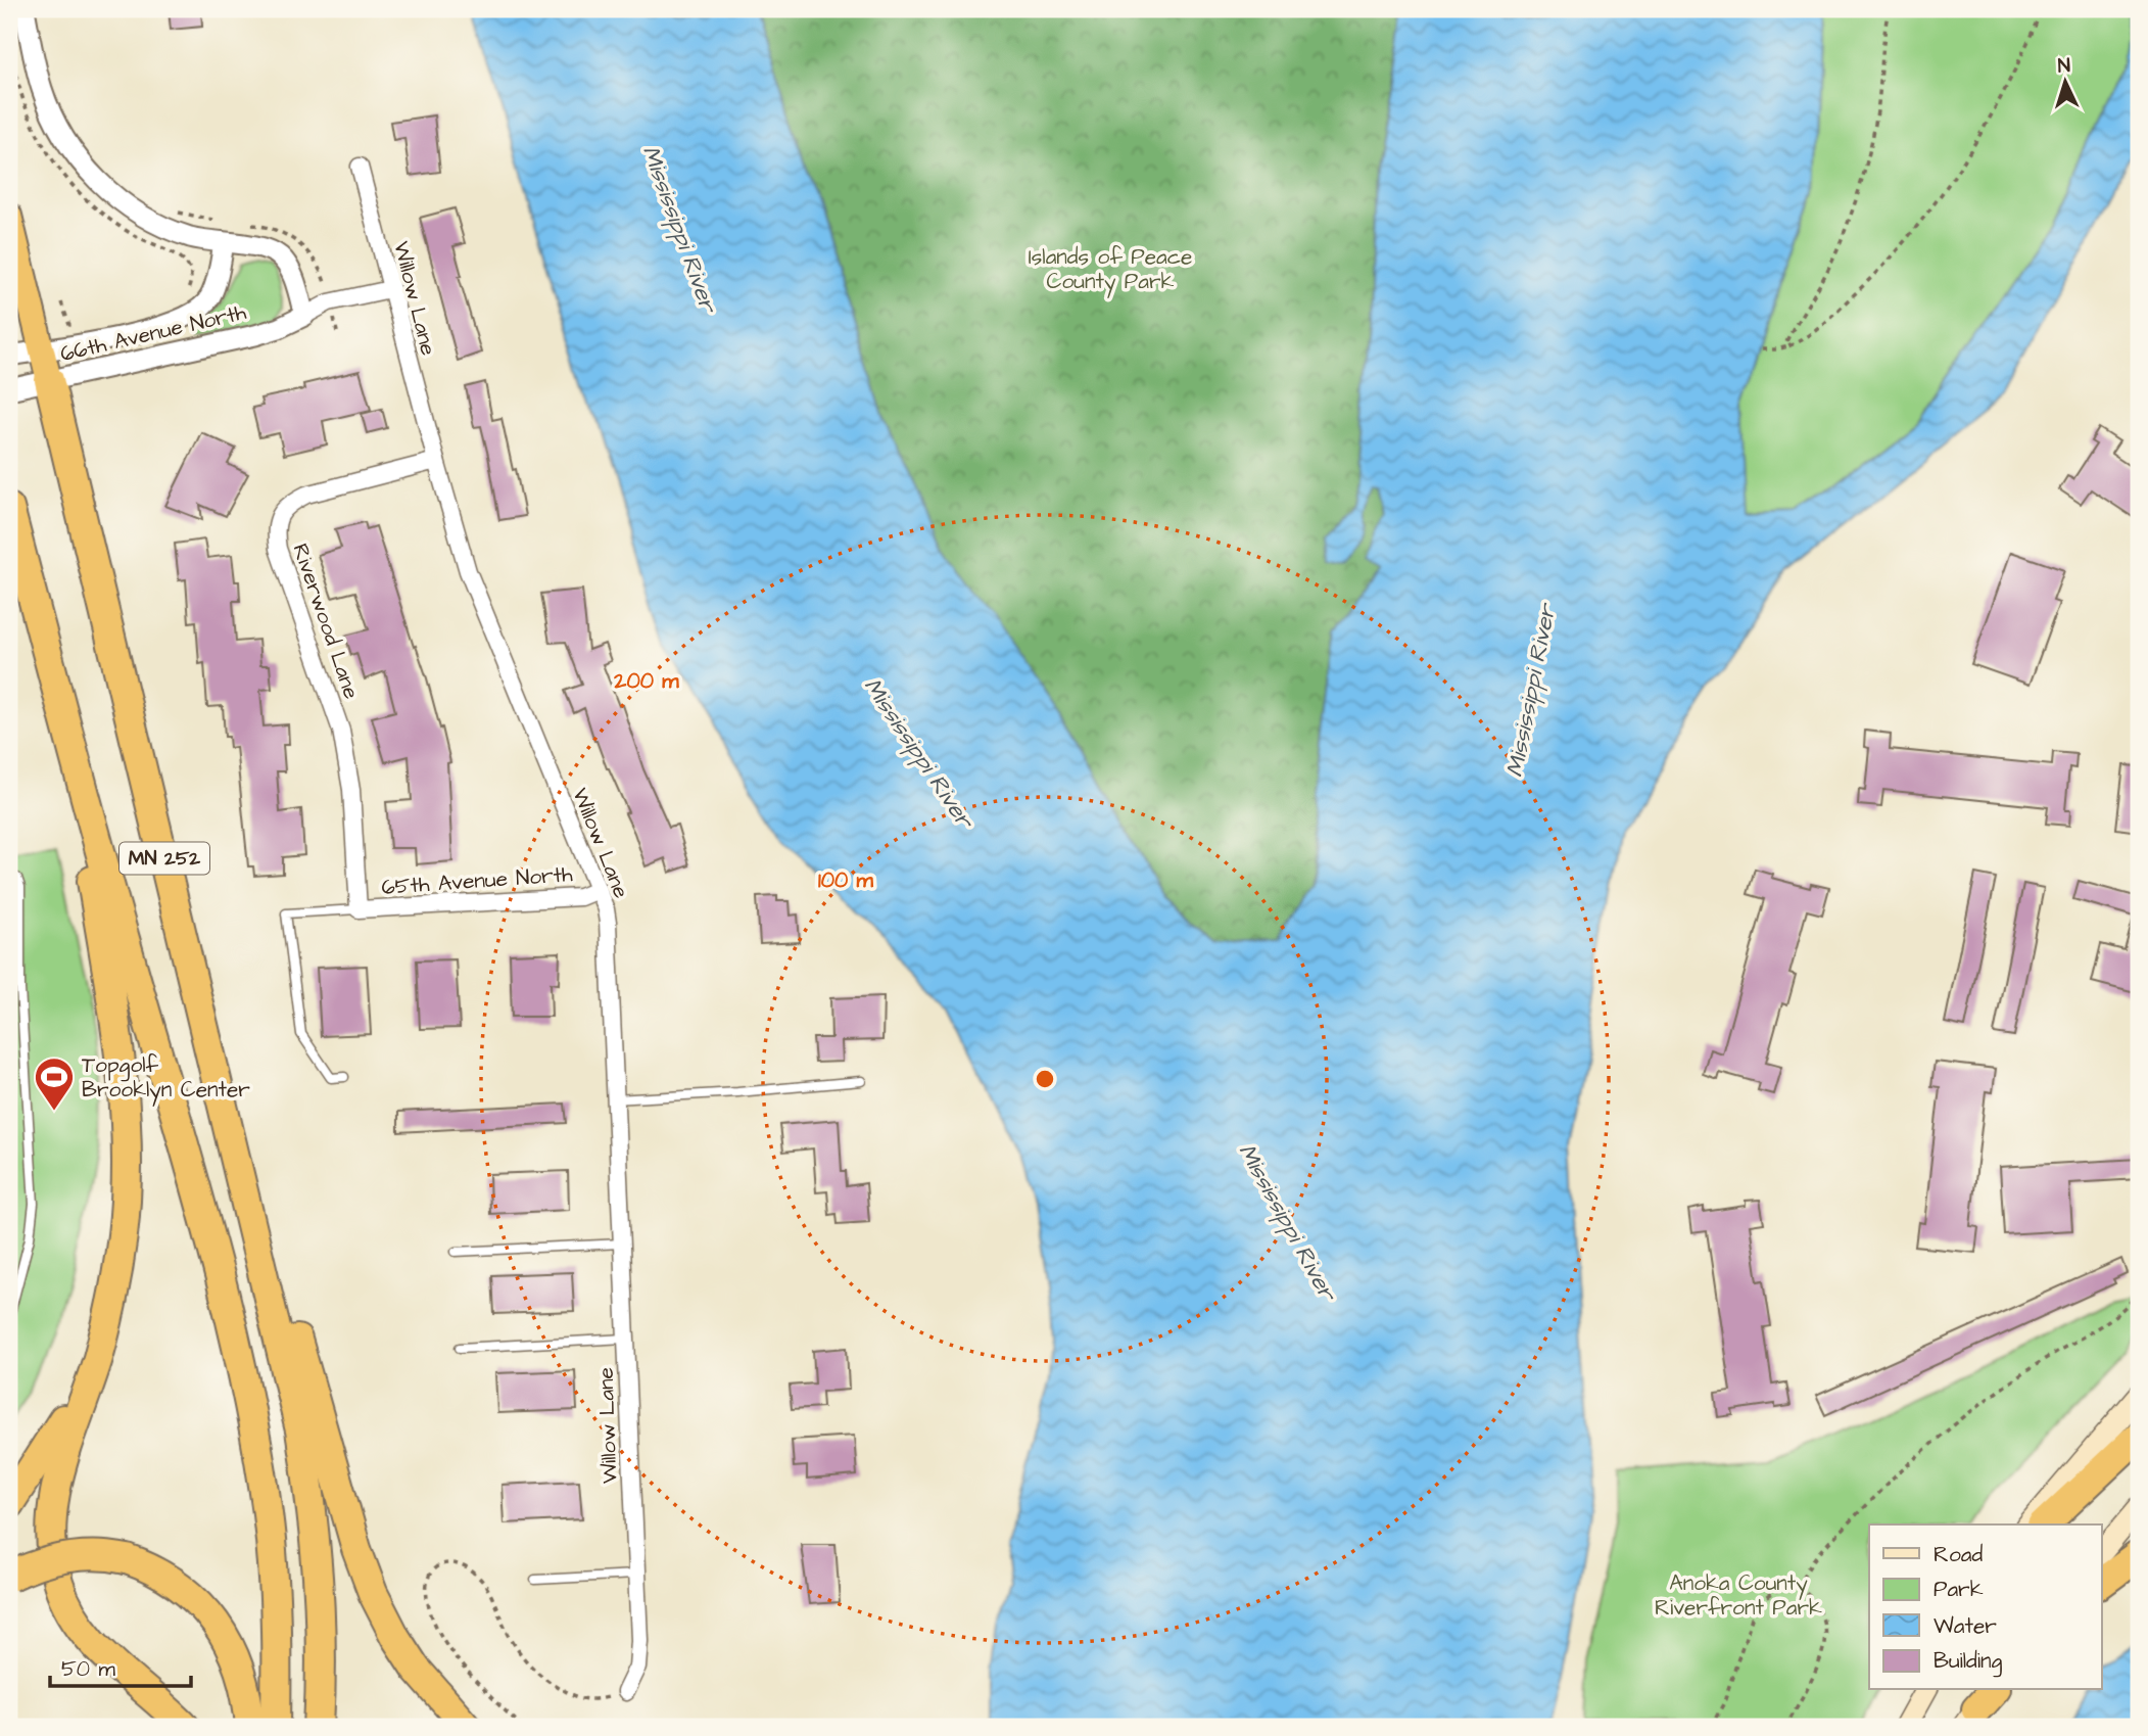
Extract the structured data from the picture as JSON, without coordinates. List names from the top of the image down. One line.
{"streets":{"highway":["MN 252"],"street":["Willow Lane","66th Avenue North","Riverwood Lane","65th Avenue North"]},"crossings":[["Willow Lane","66th Avenue North"],["Willow Lane","Riverwood Lane"],["Willow Lane","65th Avenue North"],["66th Avenue North","MN 252"],["Riverwood Lane","65th Avenue North"]],"water":["Mississippi River"],"parks":["Islands of Peace County Park","Anoka County Riverfront Park"],"places":{"sports":["Topgolf Brooklyn Center"]},"legend":["Road","Park","Water","Building"],"scale_bar":"50 m","north":"top","rings":["200 m","100 m"]}
